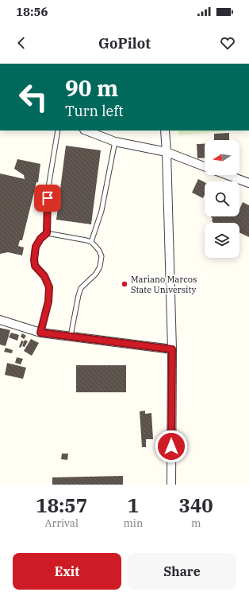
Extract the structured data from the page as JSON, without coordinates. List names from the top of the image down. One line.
{"places":["Mariano Marcos State University"],"north":"left","page":{"status":"18:56","header":"GoPilot","turn":["90 m","Turn left"],"eta":["18:57","Arrival","1","min","340","m"],"buttons":["Exit","Share"]}}
